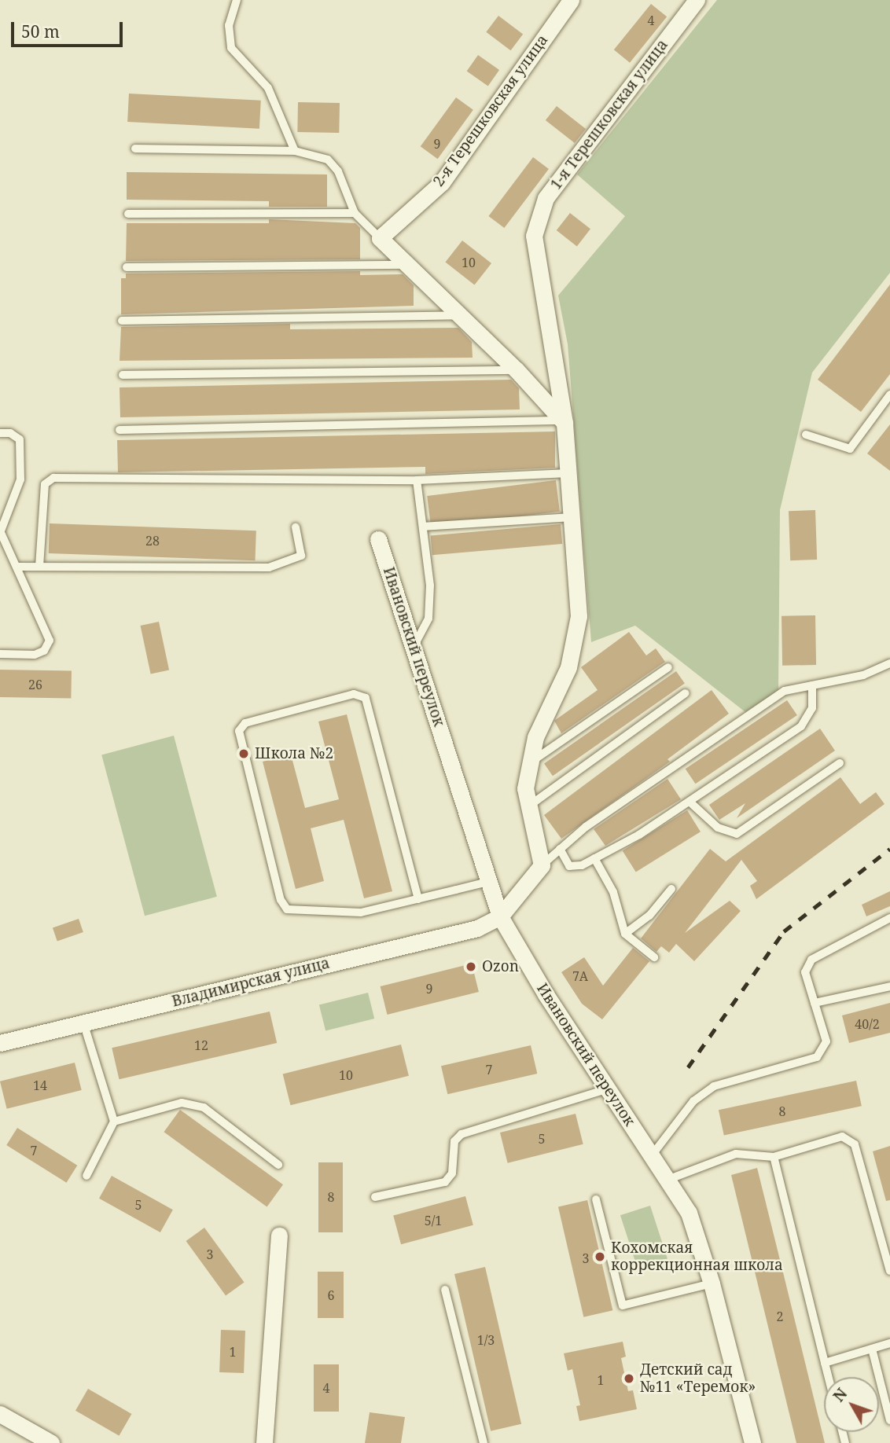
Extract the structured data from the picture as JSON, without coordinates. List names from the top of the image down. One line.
{"streets":{"street":["2-я Терешковская улица","1-я Терешковская улица","Ивановский переулок","Владимирская улица"]},"crossings":[["Ивановский переулок","Владимирская улица"]],"places":["Школа №2","Ozon","Кохомская коррекционная школа","Детский сад №11 «Теремок»"],"house_numbers":["4","9","10","28","26","7А","9","40/2","12","7","10","14","8","5","7","8","5","5/1","3","3","6","2","1/3","1","1","4"],"scale_bar":"50 m","north":"top left"}
